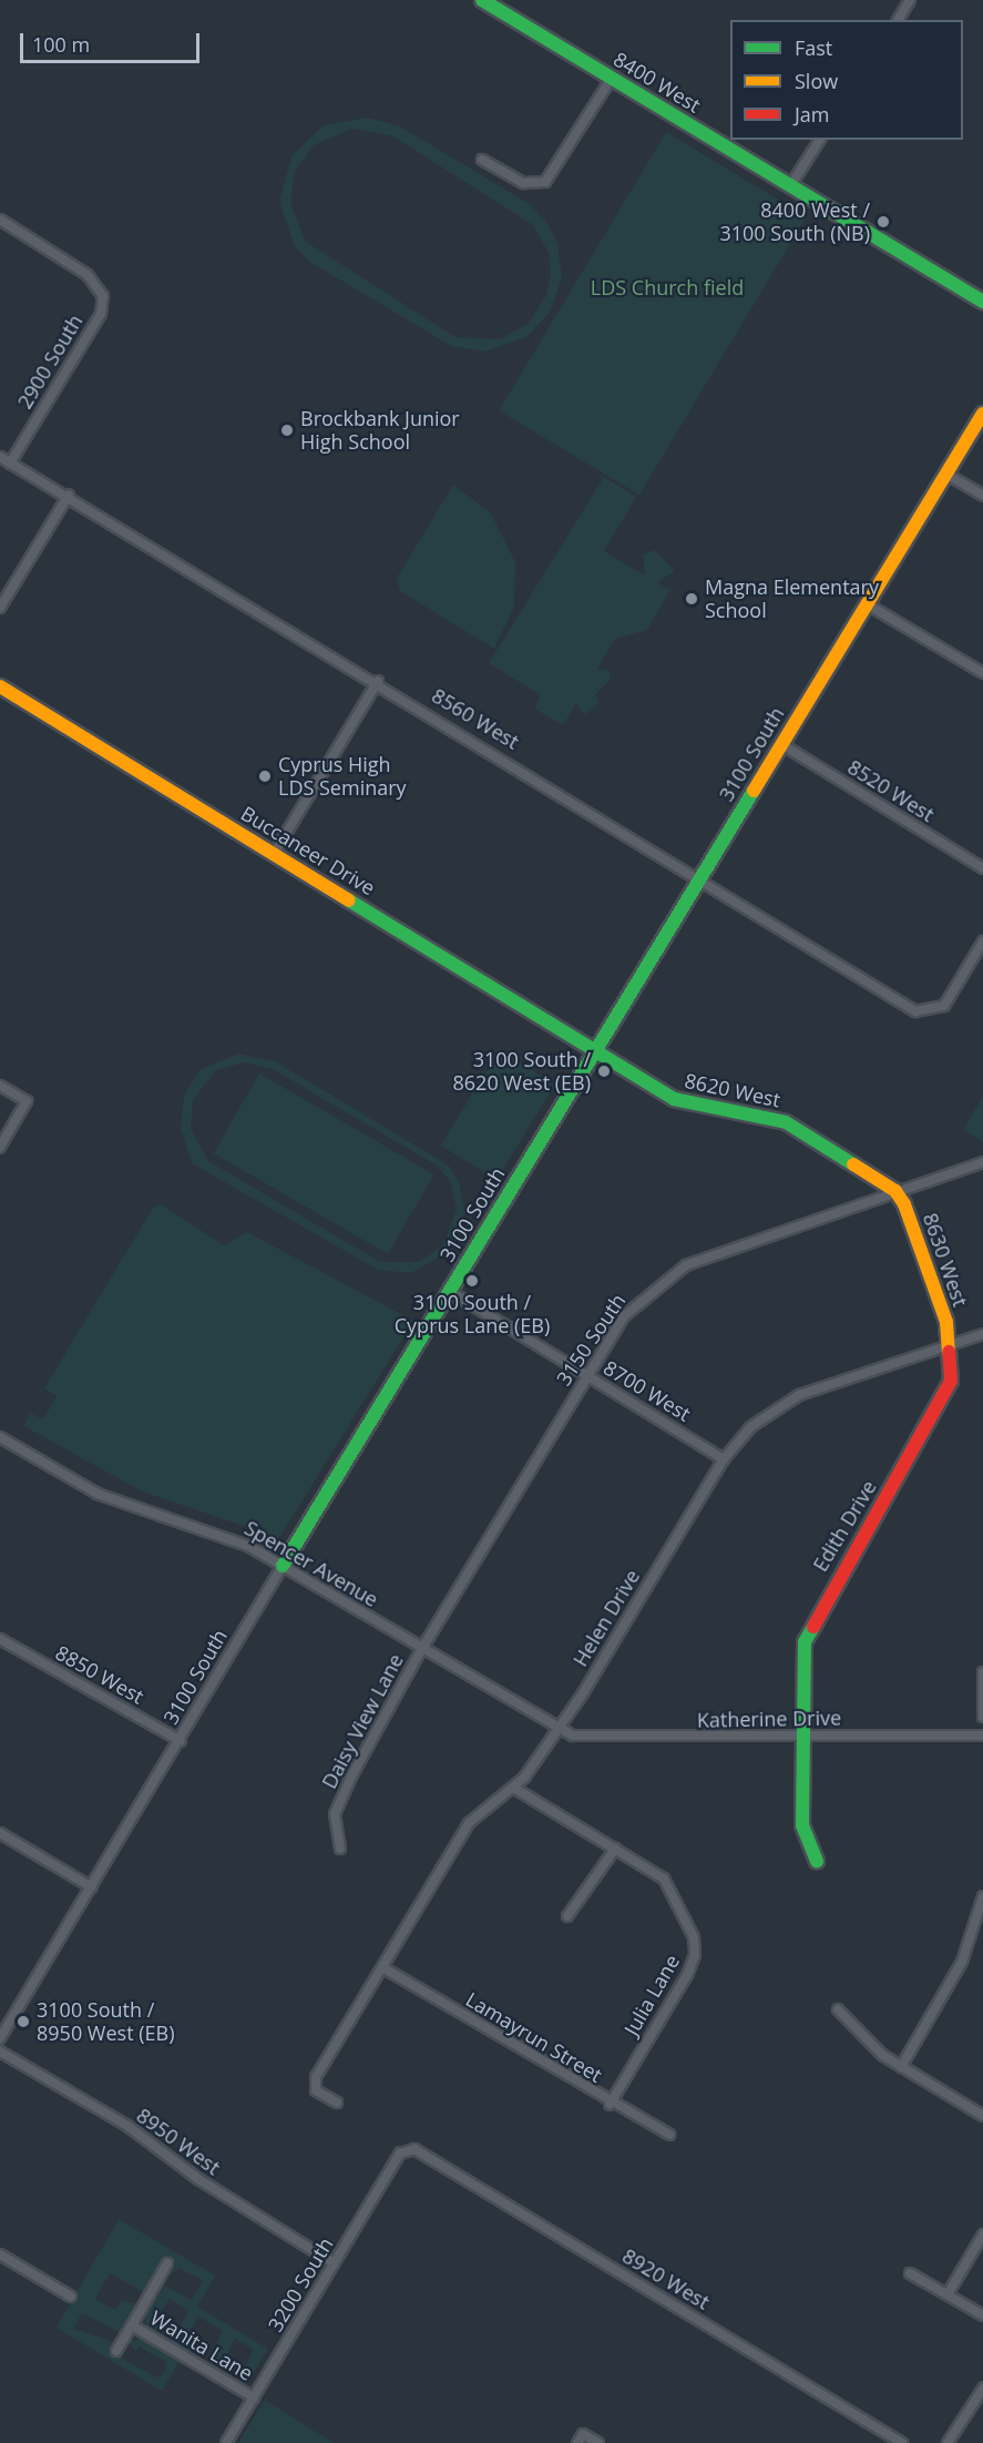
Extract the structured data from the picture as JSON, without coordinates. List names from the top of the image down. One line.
{"streets":{"street":["8400 West","2900 South","8560 West","3100 South","8520 West","Buccaneer Drive","8620 West","8630 West","3150 South","8700 West","Edith Drive","Spencer Avenue","Helen Drive","8850 West","Katherine Drive","Daisy View Lane","Julia Lane","Lamayrun Street","8950 West","8920 West","3200 South","Wanita Lane"]},"crossings":[["2900 South","8560 West"],["8560 West","3100 South"],["3100 South","8520 West"],["3100 South","Buccaneer Drive"],["3100 South","8620 West"],["3100 South","8700 West"],["3100 South","Spencer Avenue"],["3100 South","8850 West"],["Buccaneer Drive","8620 West"],["8620 West","8630 West"],["8620 West","3150 South"],["8630 West","3150 South"],["8630 West","Edith Drive"],["8630 West","Helen Drive"],["3150 South","8700 West"],["3150 South","Spencer Avenue"],["3150 South","Daisy View Lane"],["8700 West","Helen Drive"],["Edith Drive","Helen Drive"],["Edith Drive","Katherine Drive"],["Spencer Avenue","Helen Drive"],["Spencer Avenue","Katherine Drive"],["Spencer Avenue","Daisy View Lane"],["Helen Drive","Katherine Drive"],["Helen Drive","Julia Lane"],["Helen Drive","Lamayrun Street"],["Julia Lane","Lamayrun Street"],["8950 West","3200 South"],["8920 West","3200 South"],["3200 South","Wanita Lane"]],"parks":["LDS Church field"],"places":["8400 West / 3100 South (NB)","Brockbank Junior High School","Magna Elementary School","Cyprus High LDS Seminary","3100 South / 8620 West (EB)","3100 South / Cyprus Lane (EB)","3100 South / 8950 West (EB)"],"legend":["Fast","Slow","Jam"],"scale_bar":"100 m"}
